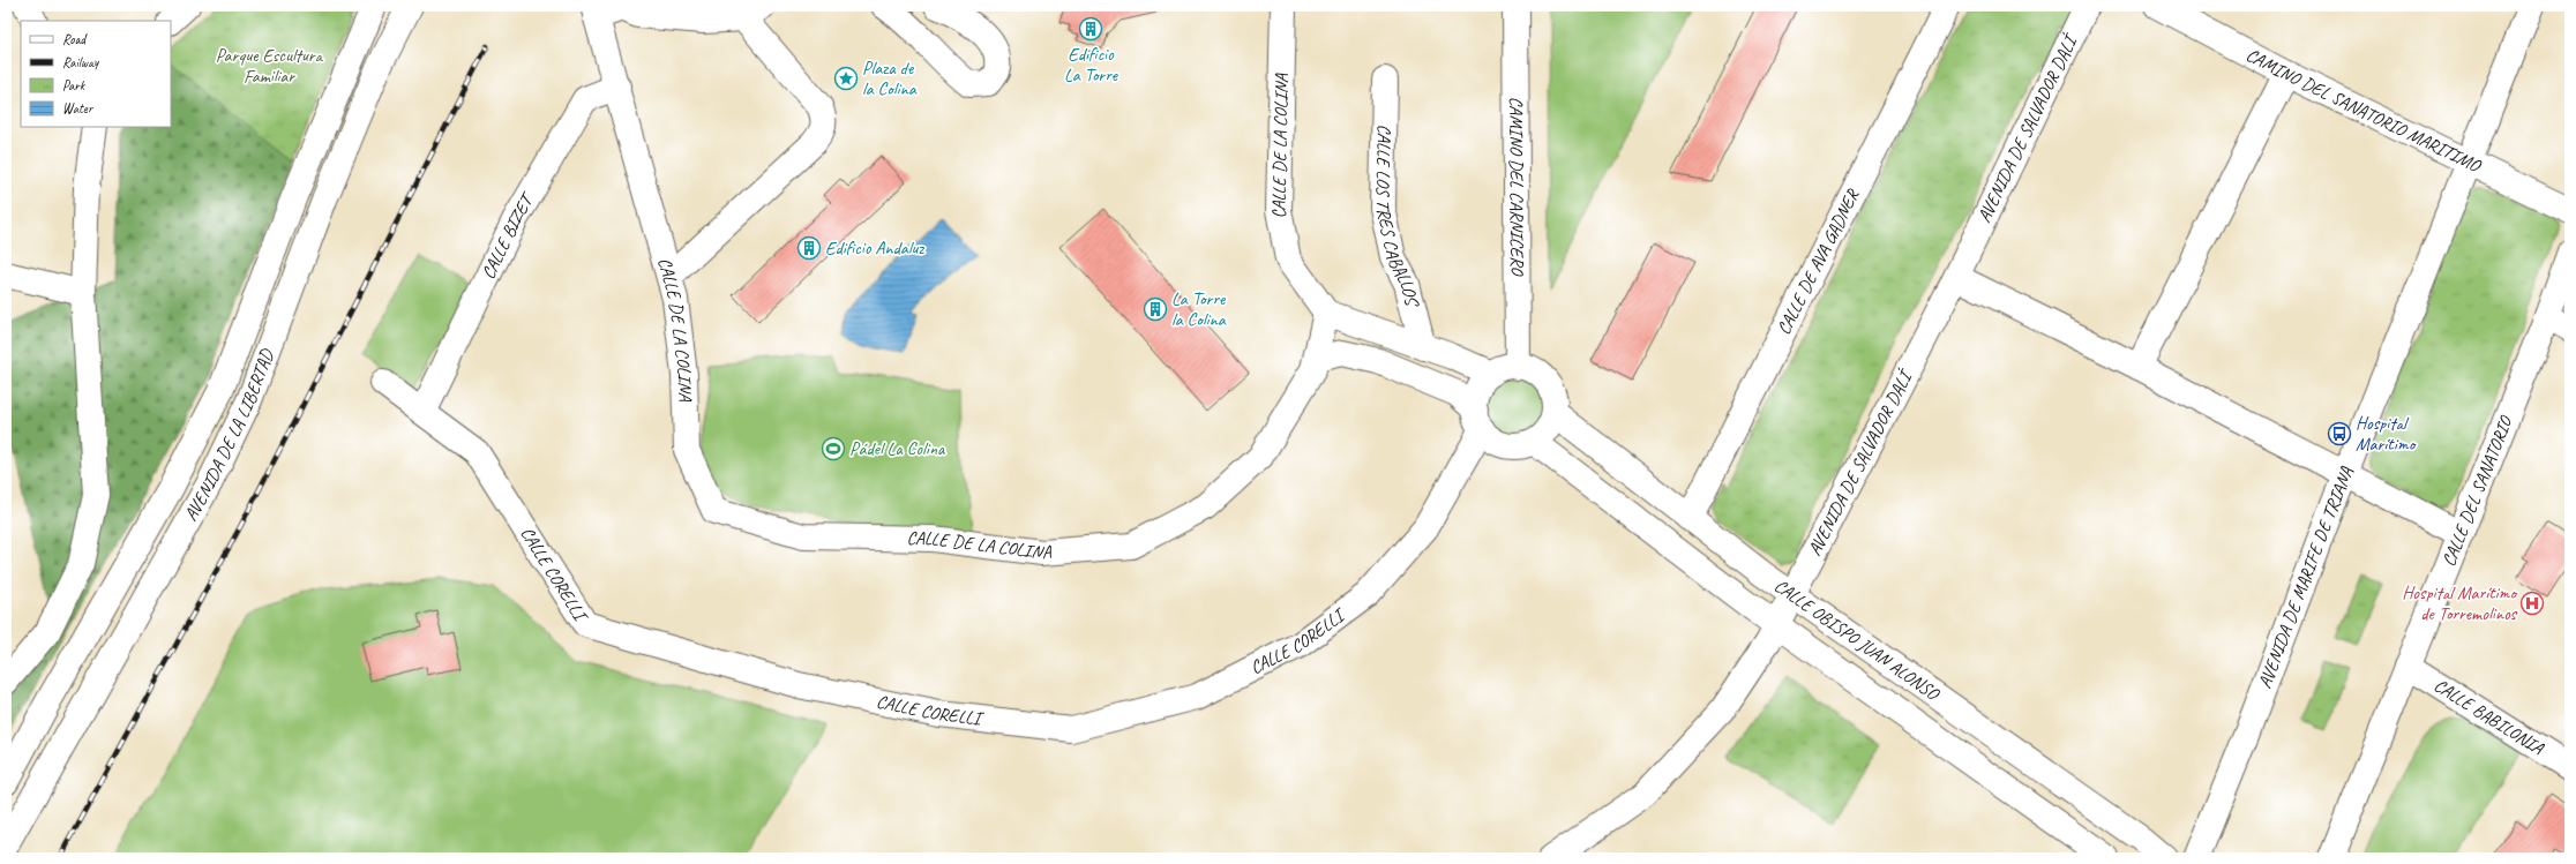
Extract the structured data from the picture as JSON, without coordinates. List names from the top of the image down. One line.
{"streets":{"street":["CAMINO DEL SANATORIO MARITIMO","AVENIDA DE SALVADOR DALÍ","CALLE DE LA COLINA","CAMINO DEL CARNICERO","CALLE LOS TRES CABALLOS","CALLE BIZET","CALLE DE AVA GADNER","AVENIDA DE LA LIBERTAD","CALLE DEL SANATORIO","CALLE CORELLI","AVENIDA DE MARIFE DE TRIANA","CALLE OBISPO JUAN ALONSO","CALLE BABILONIA"]},"crossings":[["CAMINO DEL SANATORIO MARITIMO","AVENIDA DE MARIFE DE TRIANA"],["AVENIDA DE SALVADOR DALÍ","CALLE OBISPO JUAN ALONSO"],["CALLE DE LA COLINA","CALLE BIZET"],["CAMINO DEL CARNICERO","CALLE CORELLI"],["CAMINO DEL CARNICERO","CALLE OBISPO JUAN ALONSO"],["CALLE BIZET","CALLE CORELLI"],["CALLE DE AVA GADNER","CALLE OBISPO JUAN ALONSO"],["CALLE DEL SANATORIO","CALLE BABILONIA"],["CALLE CORELLI","CALLE OBISPO JUAN ALONSO"],["AVENIDA DE MARIFE DE TRIANA","CALLE OBISPO JUAN ALONSO"]],"parks":["Parque Escultura Familiar"],"places":{"building":["Edificio La Torre","Edificio Andaluz","La Torre la Colina"],"place":["Plaza de la Colina"],"bus stop":["Hospital Marítimo"],"sports":["Pádel La Colina"],"hospital":["Hospital Marítimo de Torremolinos"]},"legend":["Road","Railway","Park","Water"]}
